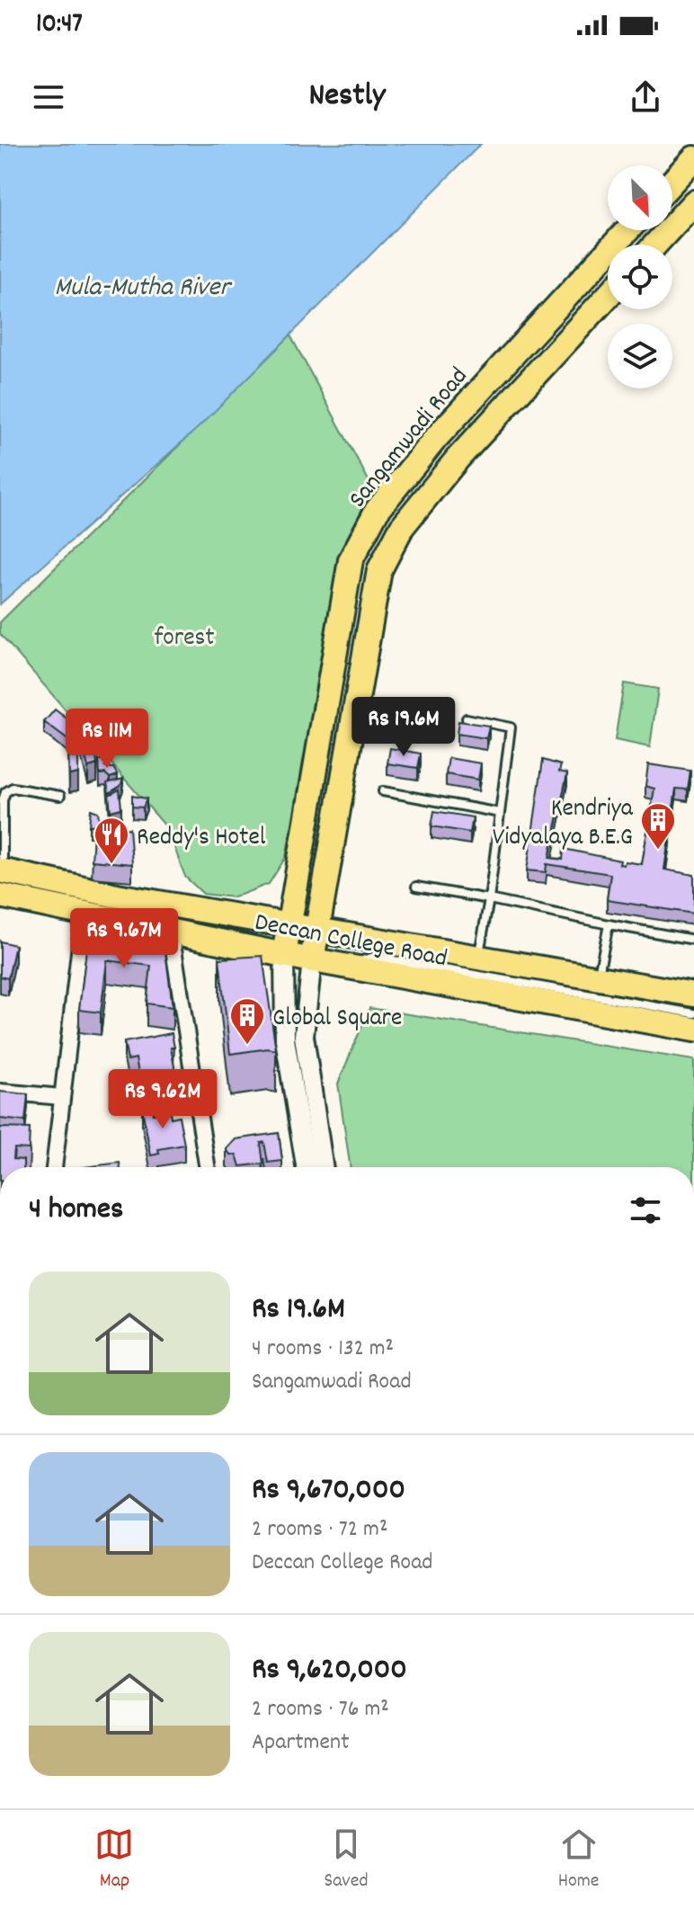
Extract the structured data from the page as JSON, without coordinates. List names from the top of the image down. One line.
{"streets":{"main road":["Sangamwadi Road","Deccan College Road"]},"crossings":[["Sangamwadi Road","Deccan College Road"]],"water":["Mula-Mutha River"],"parks":["forest"],"places":{"building":["Kendriya Vidyalaya B.E.G","Global Square"],"restaurant":["Reddy's Hotel"]},"north":"bottom right","page":{"status":"10:47","header":"Nestly","price":["Rs 19.6M","Rs 11M","Rs 9.67M","Rs 9.62M"],"heading":"4 homes","list":[{"name":"Rs 19.6M","note":"4 rooms · 132 m² · Sangamwadi Road"},{"name":"Rs 9,670,000","note":"2 rooms · 72 m² · Deccan College Road"},{"name":"Rs 9,620,000","note":"2 rooms · 76 m² · Apartment"}],"tabs":["Map","Saved","Home"]}}
